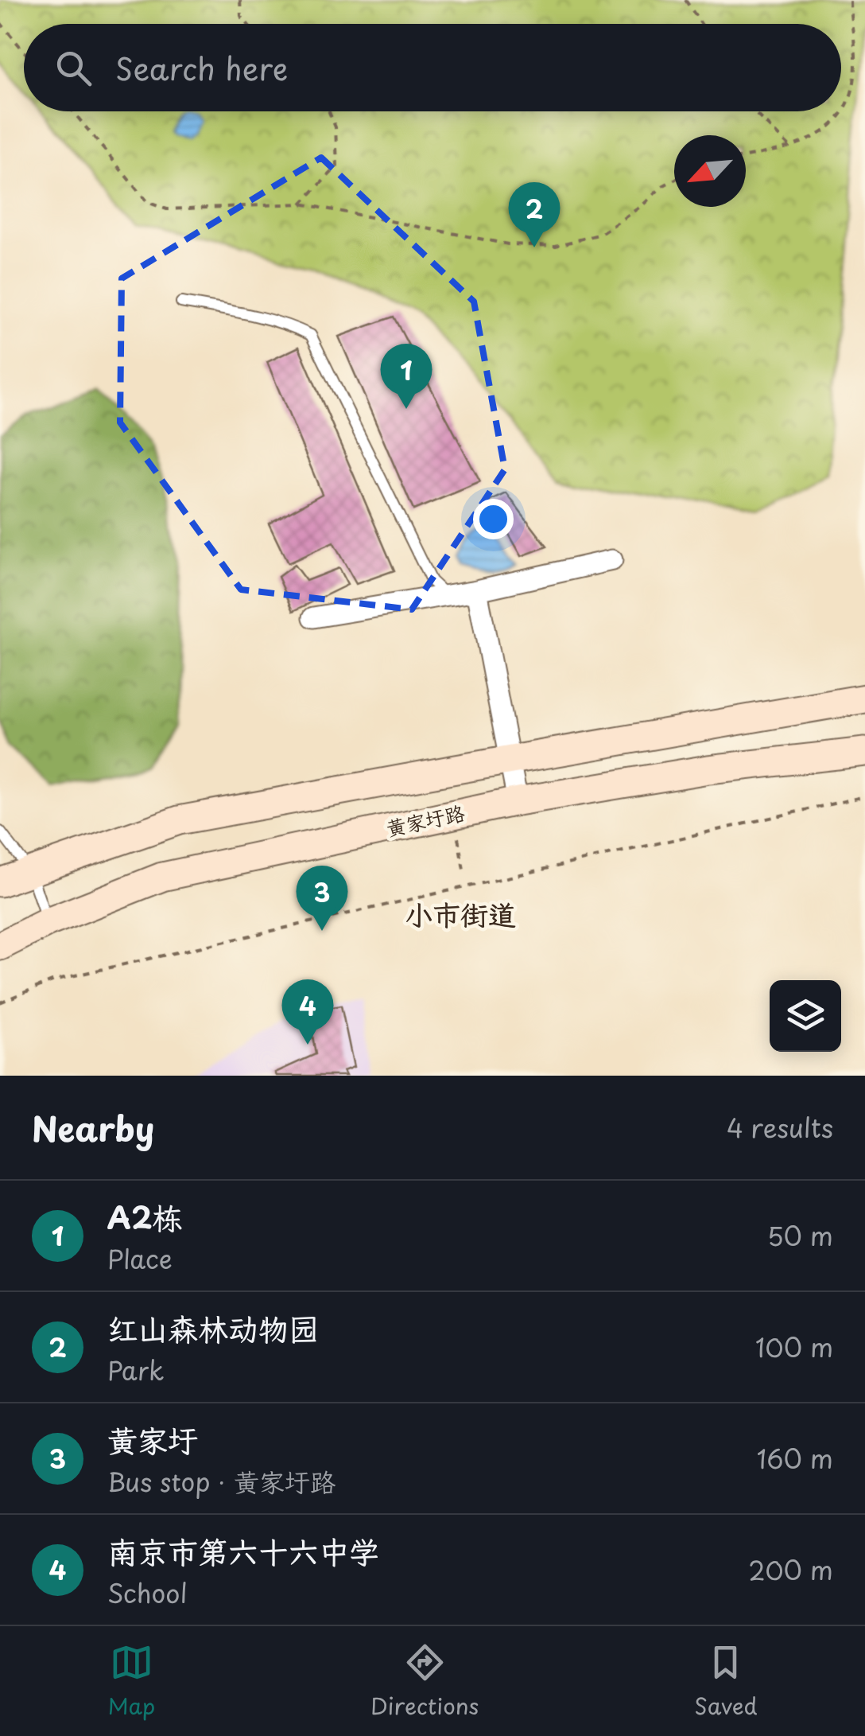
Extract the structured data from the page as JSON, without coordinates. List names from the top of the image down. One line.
{"streets":{"main road":["黄家圩路"]},"districts":["小市街道"],"north":"bottom left","page":{"search":"Search here","pins":["2","1","3","4"],"heading":["Nearby","4 results"],"list":[{"mark":"1","name":"A2栋","note":"Place","value":"50 m"},{"mark":"2","name":"红山森林动物园","note":"Park","value":"100 m"},{"mark":"3","name":"黄家圩","note":"Bus stop · 黄家圩路","value":"160 m"},{"mark":"4","name":"南京市第六十六中学","note":"School","value":"200 m"}],"nav":["Map","Directions","Saved"]}}
